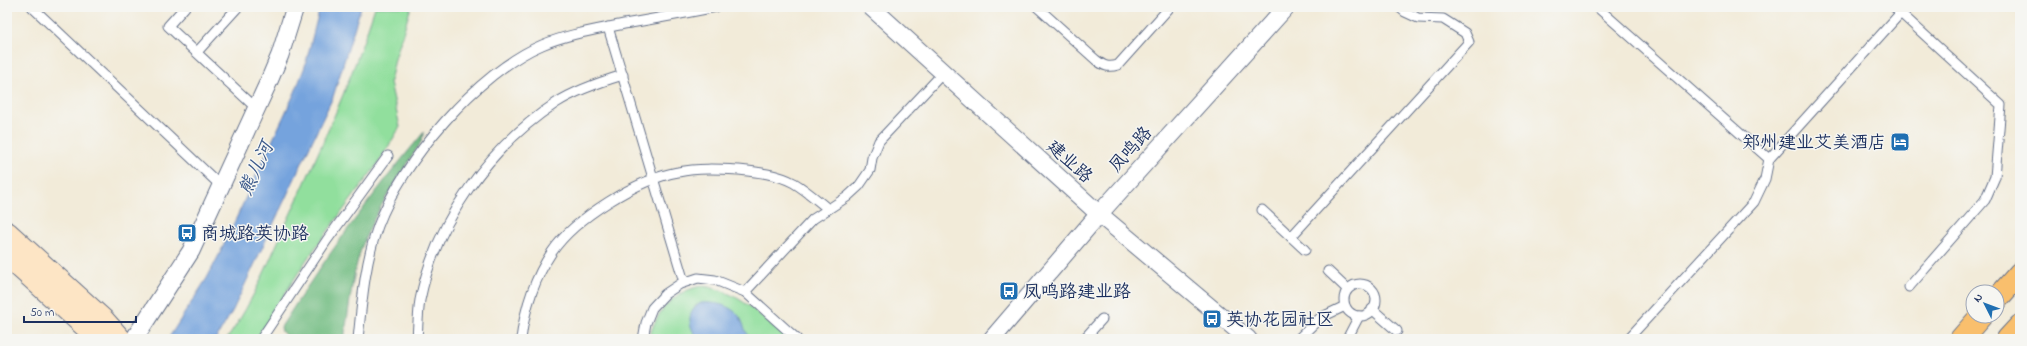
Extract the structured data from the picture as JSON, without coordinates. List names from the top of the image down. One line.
{"streets":{"street":["凤鸣路","建业路"]},"crossings":[["凤鸣路","建业路"]],"water":["熊儿河"],"places":{"hotel":["郑州建业艾美酒店"],"bus stop":["商城路英协路","凤鸣路建业路","英协花园社区"]},"scale_bar":"50 m","north":"top left"}
